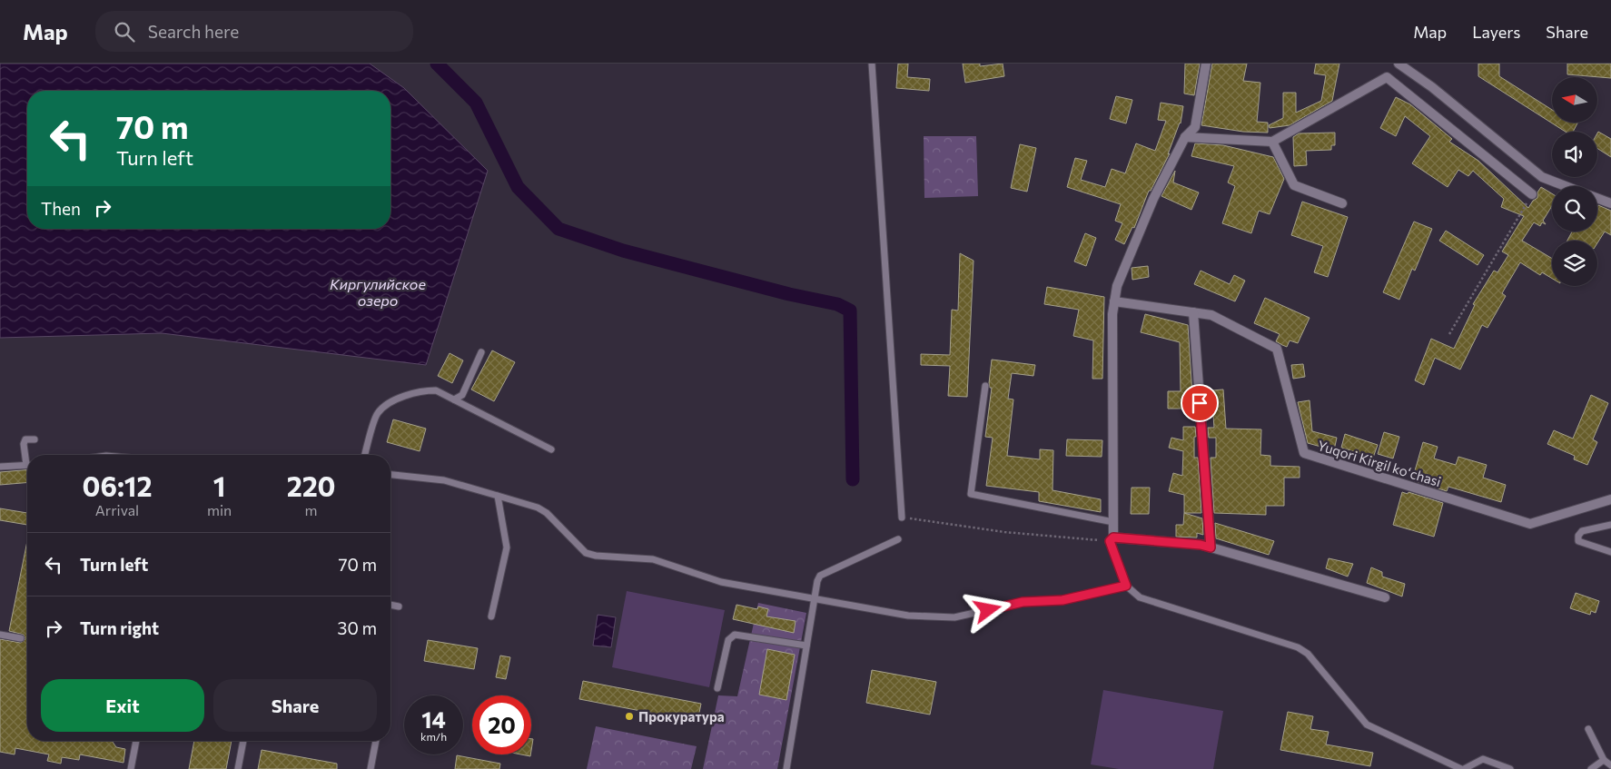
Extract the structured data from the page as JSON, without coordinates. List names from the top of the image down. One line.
{"streets":{"street":["Yuqori Kirgil koʻchasi"]},"water":["Киргулийское озеро"],"places":["Прокуратура"],"north":"left","page":{"header":"Map","search":"Search here","nav":["Map","Layers","Share"],"turn":["70 m","Turn left"],"then":"Then","eta":["06:12","Arrival","1","min","220","m"],"list":[{"name":"Turn left","value":"70 m"},{"name":"Turn right","value":"30 m"}],"buttons":["Exit","Share"],"speed":"14 km/h","limit":"20"}}
